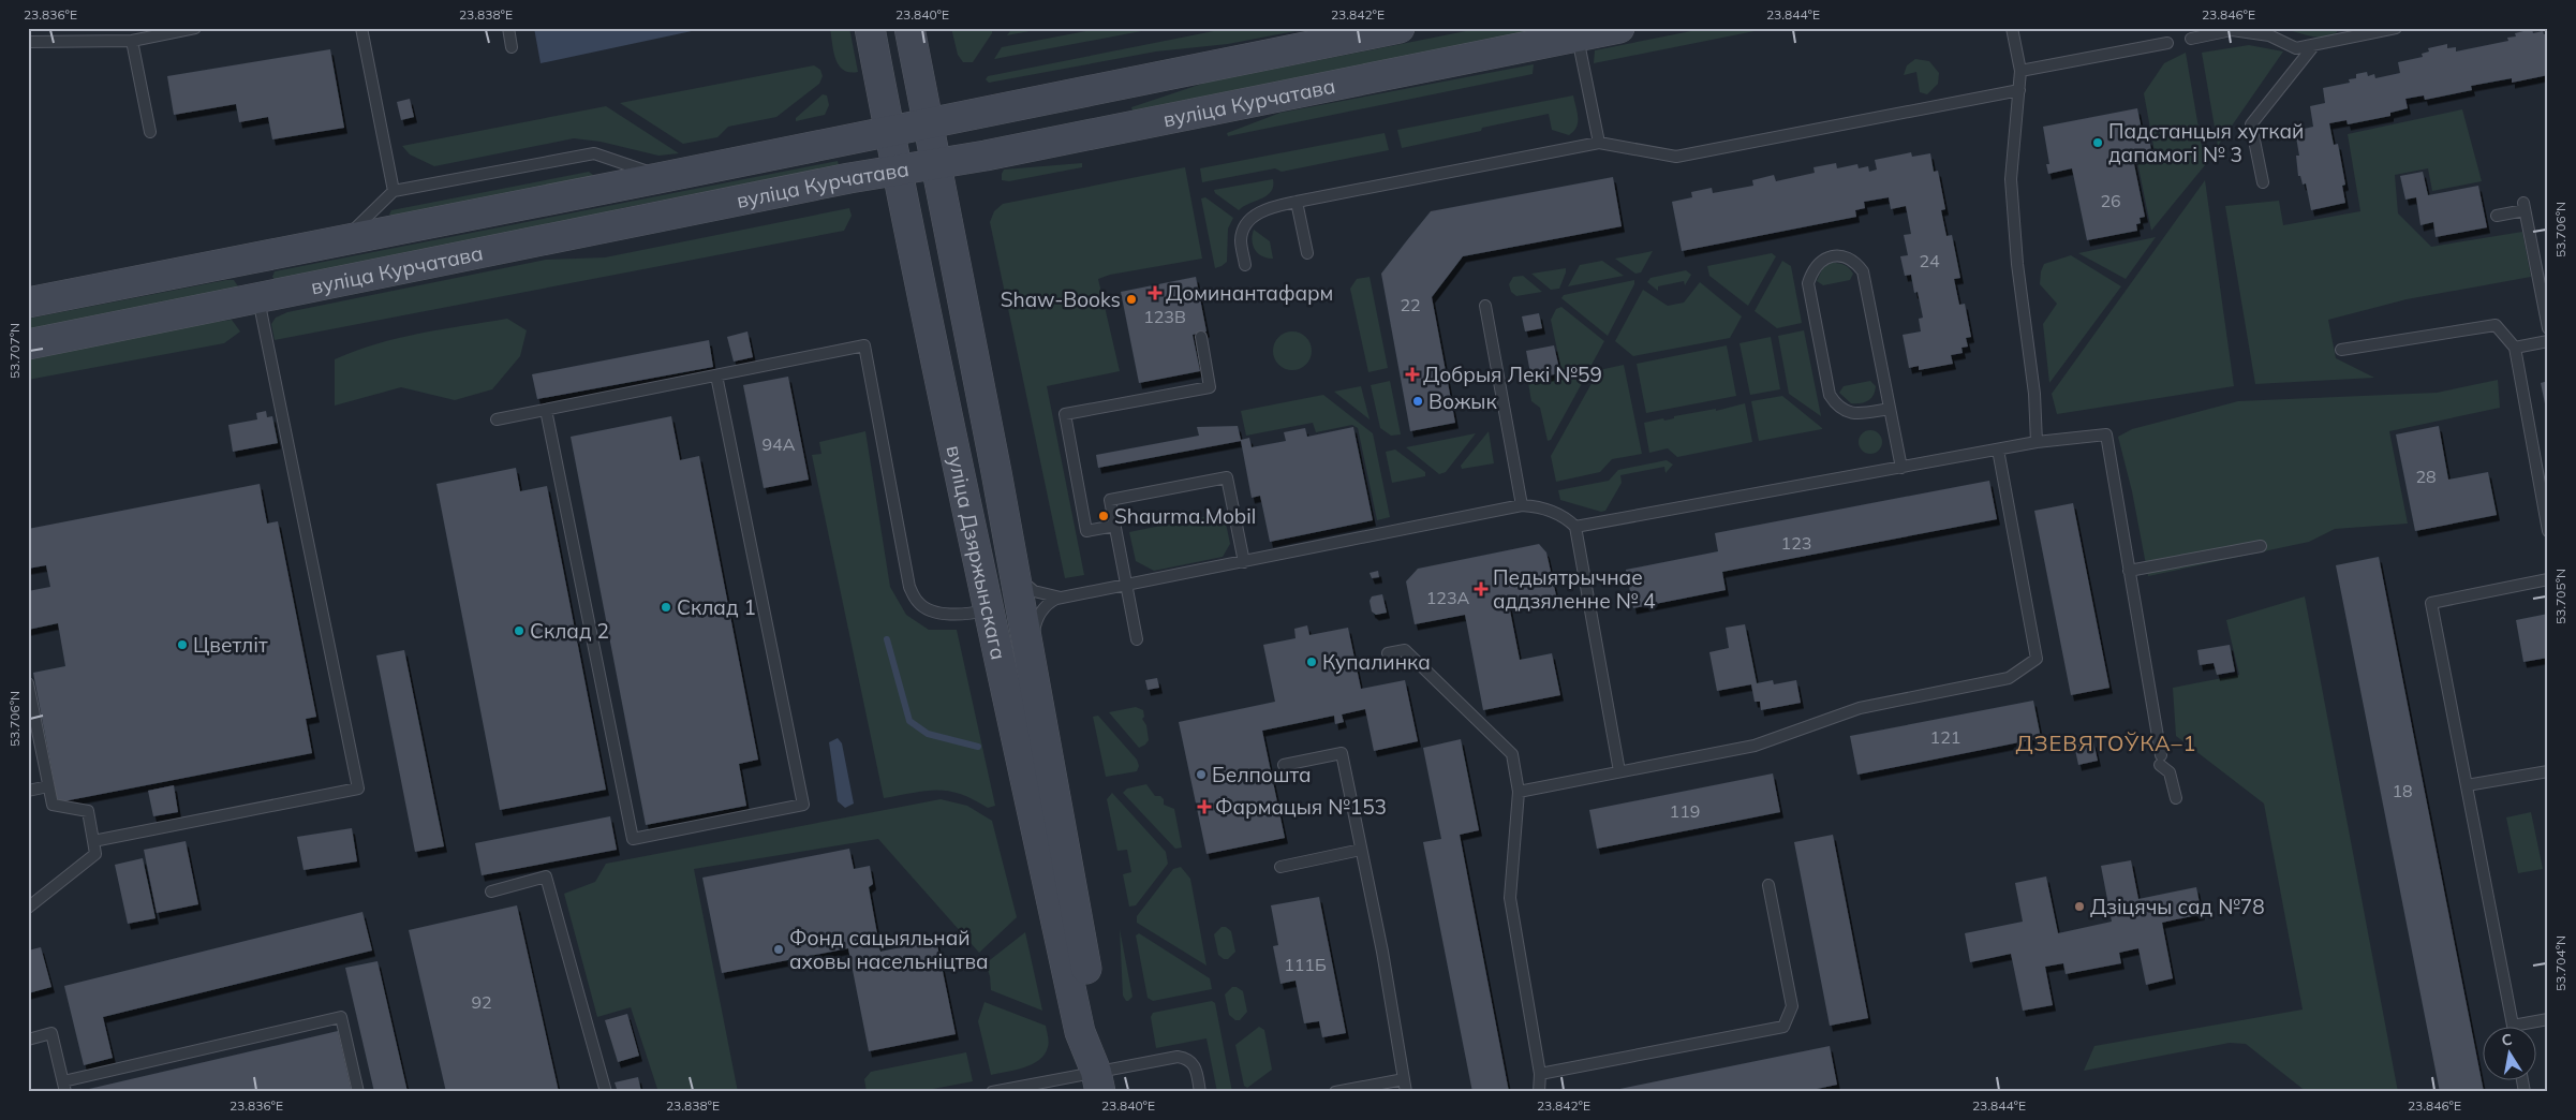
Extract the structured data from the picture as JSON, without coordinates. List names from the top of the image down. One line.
{"streets":{"main road":["вуліца Курчатава","вуліца Дзяржынскага"]},"crossings":[["вуліца Курчатава","вуліца Дзяржынскага"]],"districts":["ДЗЕВЯТОЎКА–1"],"places":{"other":["Падстанцыя хуткай дапамогі № 3","Shaw-Books","Вожык","Shaurma.Mobil","Склад 1","Склад 2","Цветліт","Купалинка","Белпошта","Дзіцячы сад №78","Фонд сацыяльнай аховы насельніцтва"],"health":["Доминантафарм","Добрыя Лекі №59","Педыятрычнае аддзяленне № 4","Фармацыя №153"]},"house_numbers":["26","24","22","123В","94А","28","123","123А","121","18","119","111Б","92"],"north":"top","coordinates":["23.836°E","23.838°E","23.840°E","23.842°E","23.844°E","23.846°E","53.706°N","53.707°N","53.705°N","53.704°N"]}
